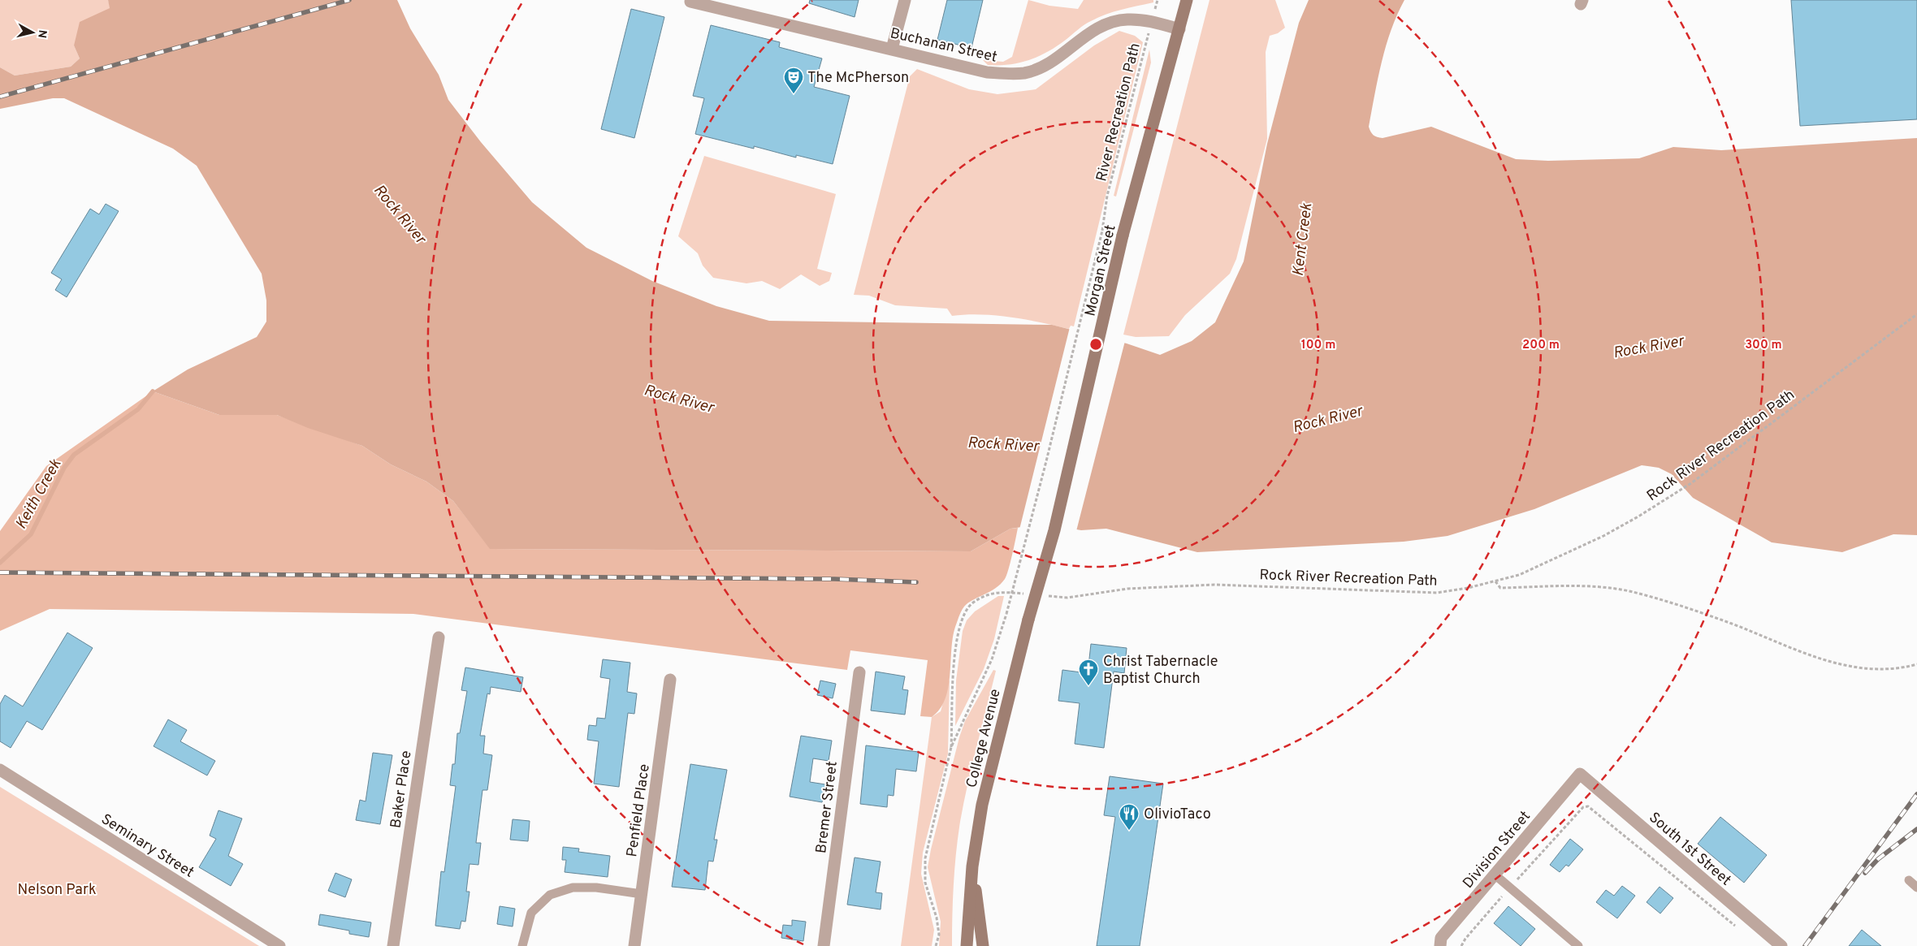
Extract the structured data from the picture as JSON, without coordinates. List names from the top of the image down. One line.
{"streets":{"main road":["Morgan Street","College Avenue"],"street":["Buchanan Street","Baker Place","Bremer Street","Penfield Place","Seminary Street","South 1st Street","Division Street"],"path":["River Recreation Path","Rock River Recreation Path"]},"crossings":[["Buchanan Street","River Recreation Path"],["Buchanan Street","Morgan Street"],["Morgan Street","College Avenue"],["South 1st Street","Division Street"]],"water":["Rock River","Kent Creek","Keith Creek"],"parks":["Nelson Park"],"places":{"theatre":["The McPherson"],"church":["Christ Tabernacle Baptist Church"],"restaurant":["OlivioTaco"]},"north":"right","rings":["100 m","200 m","300 m"]}
